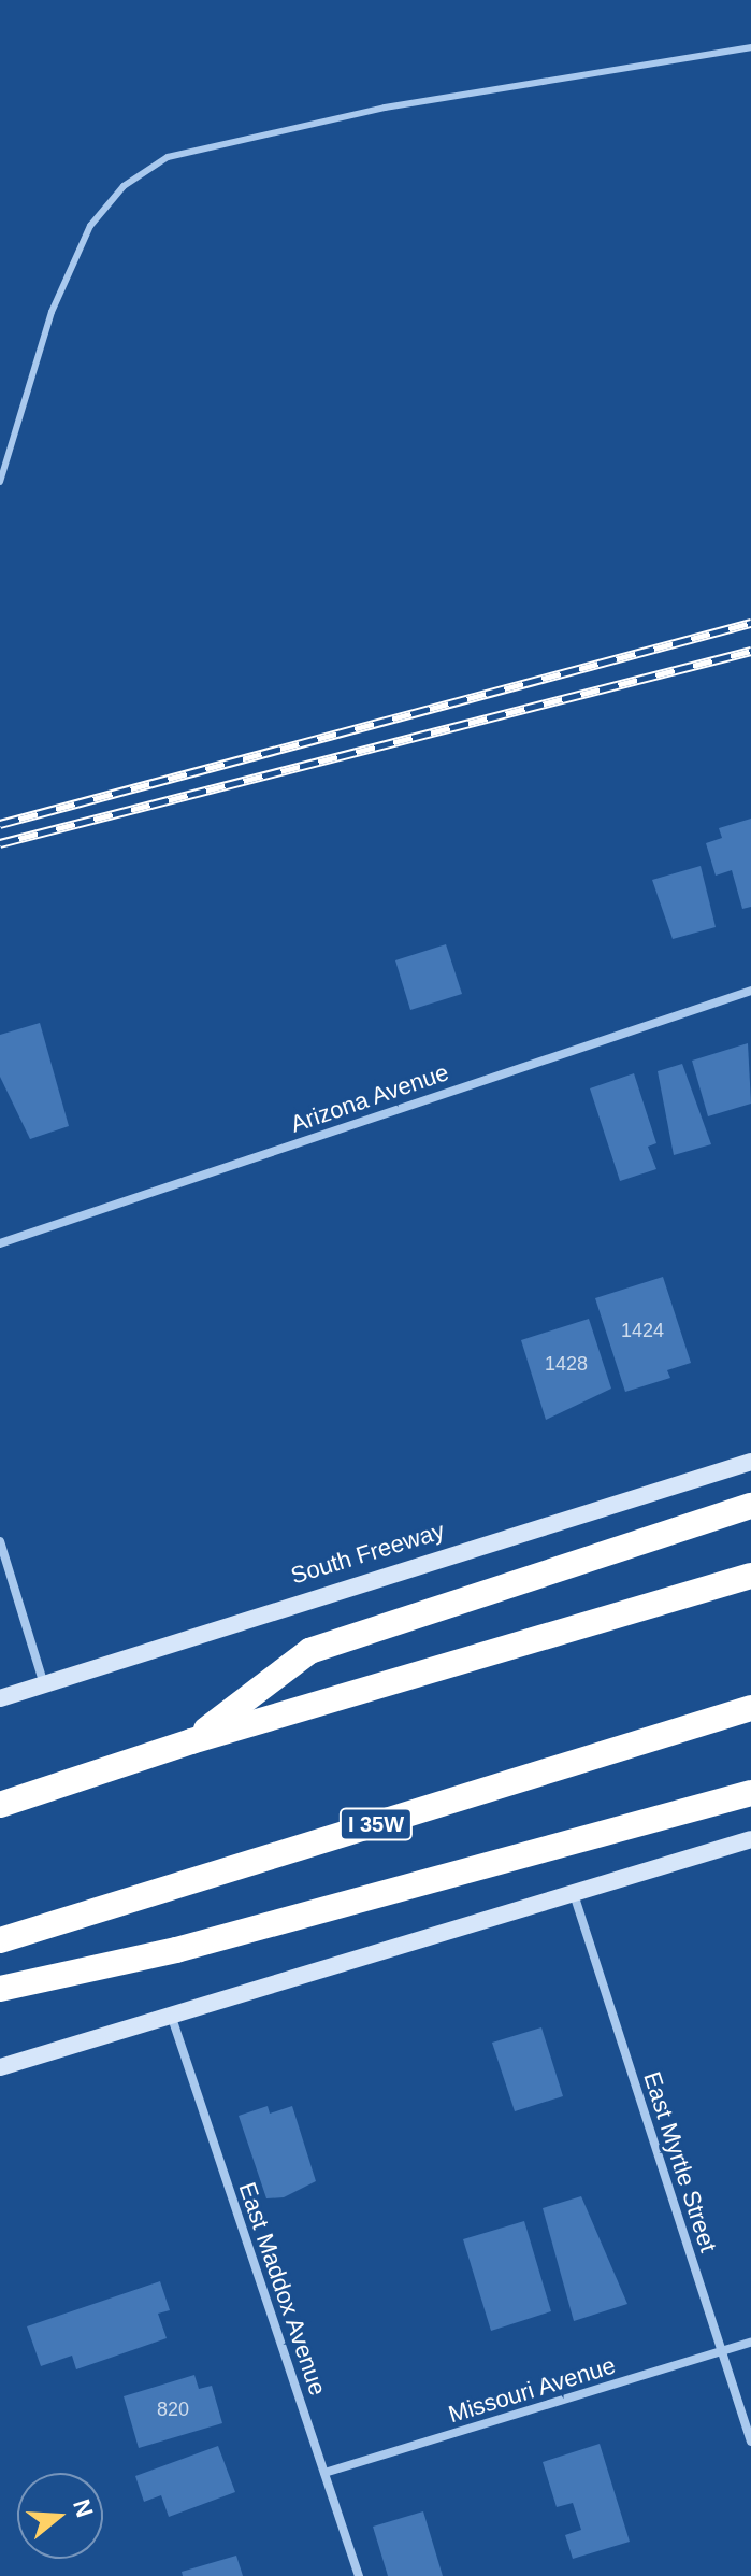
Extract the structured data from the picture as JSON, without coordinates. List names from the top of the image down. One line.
{"streets":{"highway":["I 35W"],"main road":["South Freeway"],"street":["Arizona Avenue","East Myrtle Street","East Maddox Avenue","Missouri Avenue"]},"crossings":[["East Myrtle Street","Missouri Avenue"],["East Maddox Avenue","Missouri Avenue"]],"house_numbers":["1424","1428","820"],"north":"right"}
